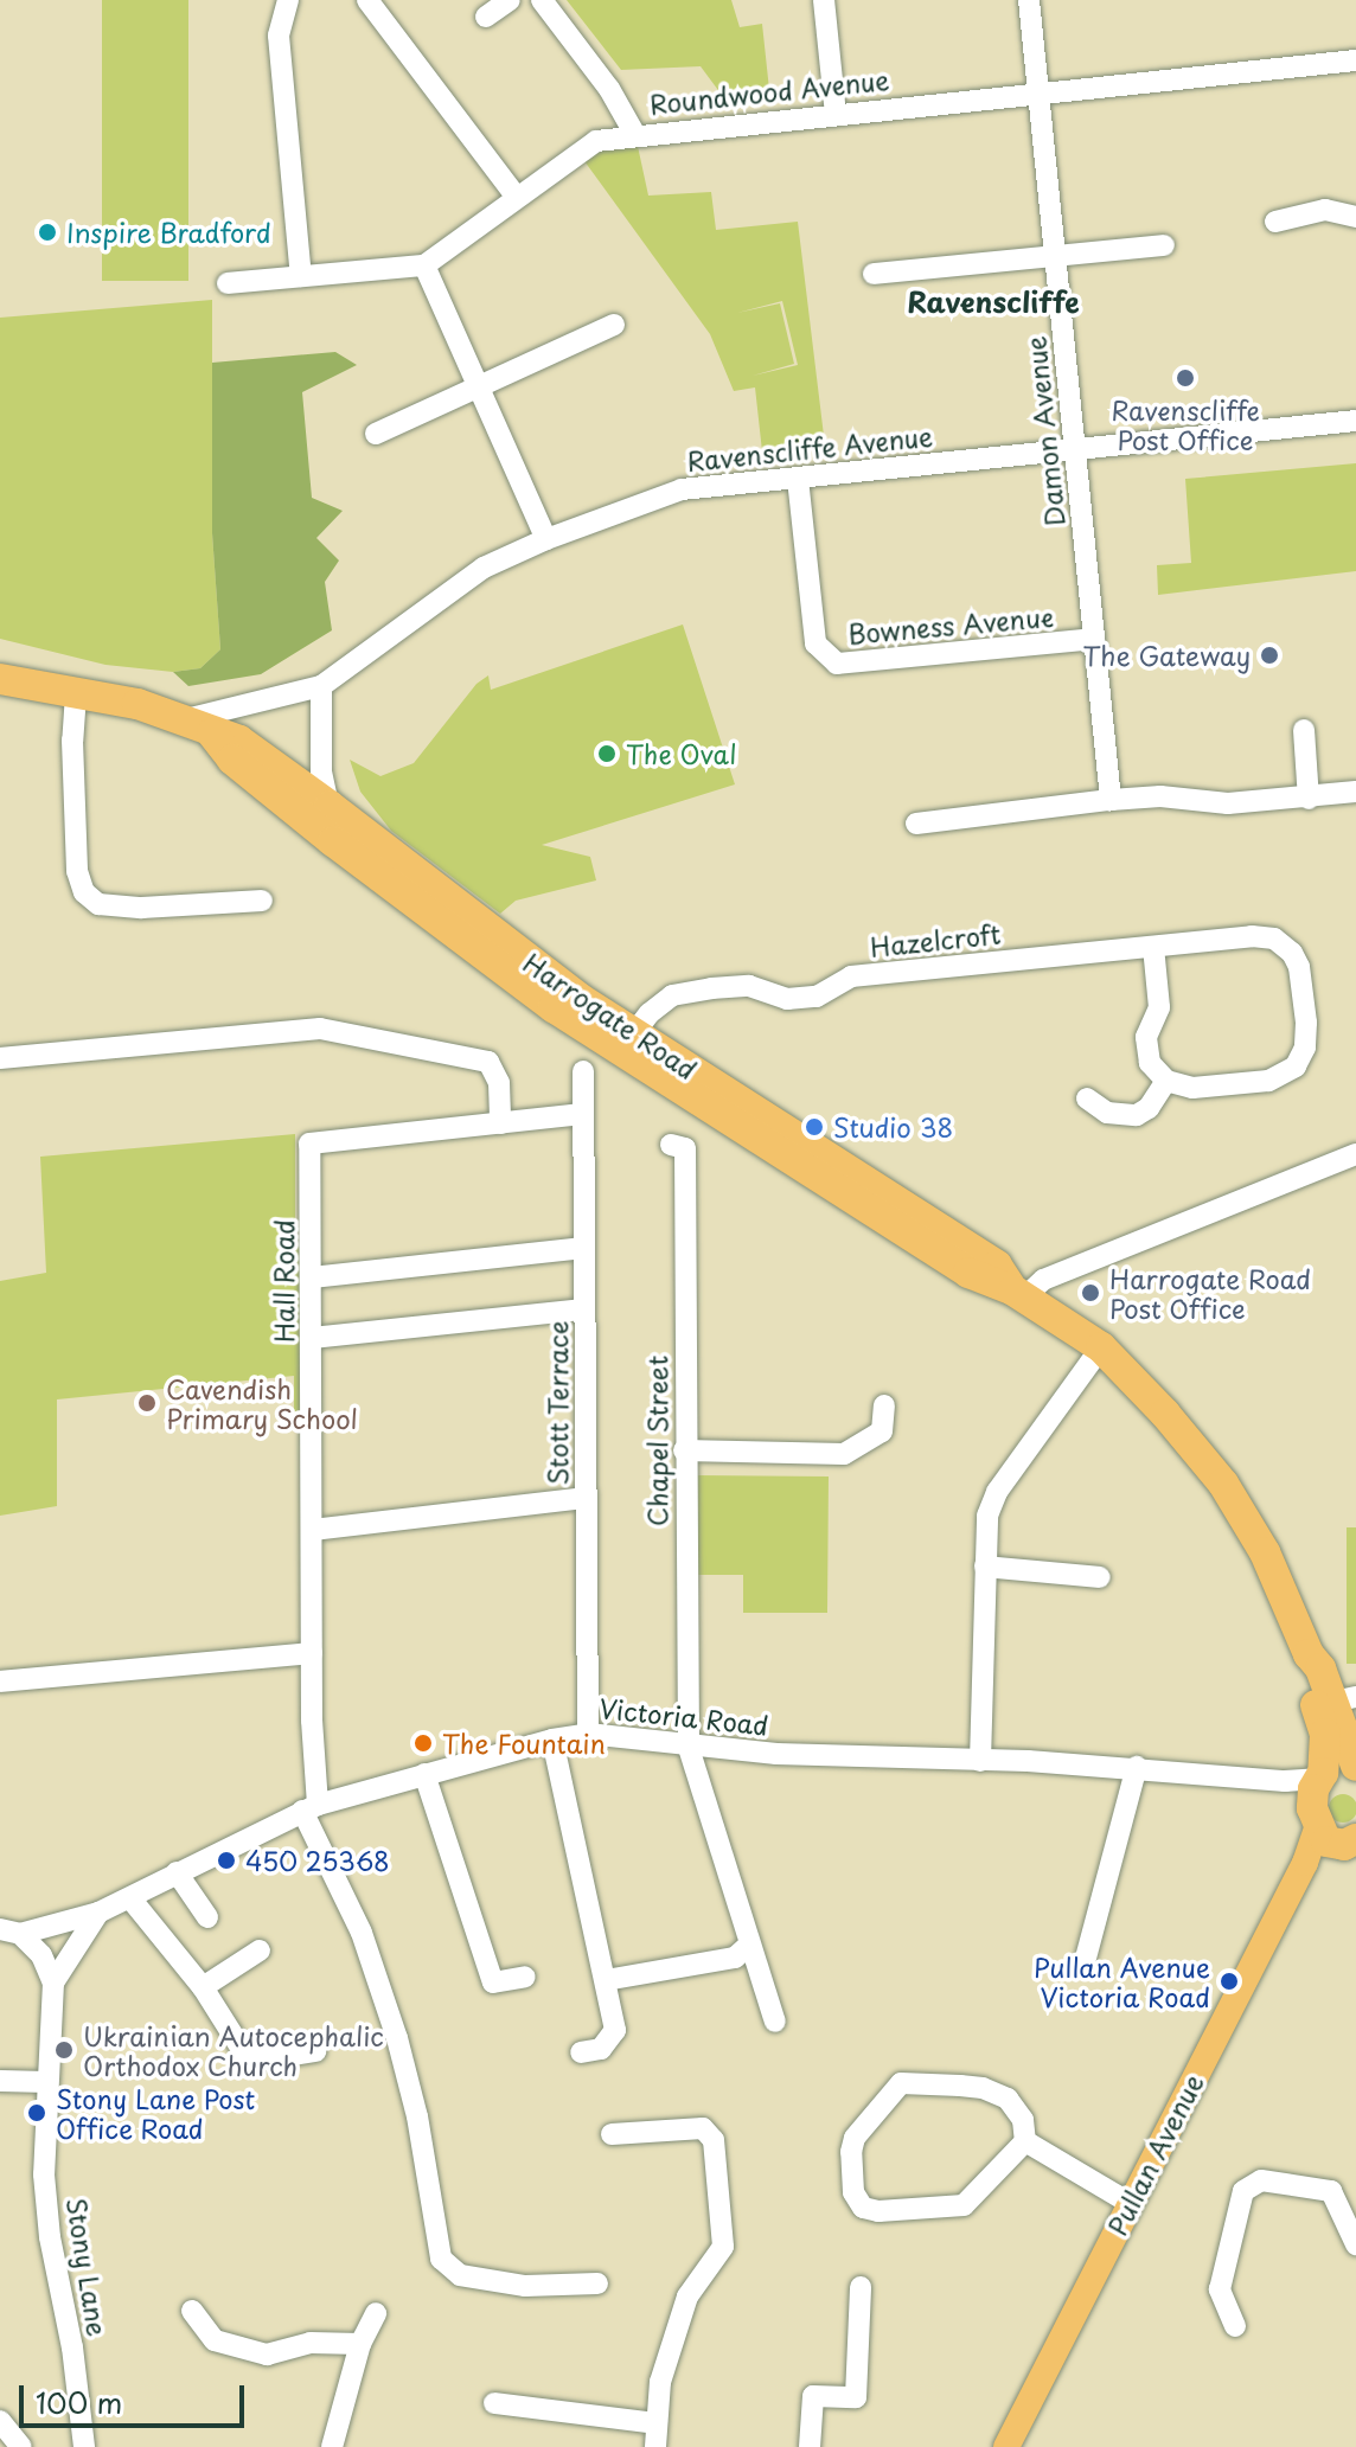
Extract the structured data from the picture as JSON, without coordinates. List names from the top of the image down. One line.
{"streets":{"highway":["Harrogate Road"],"main road":["Pullan Avenue"],"street":["Roundwood Avenue","Damon Avenue","Ravenscliffe Avenue","Bowness Avenue","Hazelcroft","Hall Road","Stott Terrace","Chapel Street","Victoria Road","Stony Lane"]},"crossings":[["Roundwood Avenue","Damon Avenue"],["Damon Avenue","Ravenscliffe Avenue"],["Damon Avenue","Bowness Avenue"],["Ravenscliffe Avenue","Bowness Avenue"],["Ravenscliffe Avenue","Harrogate Road"],["Hazelcroft","Harrogate Road"],["Harrogate Road","Victoria Road"],["Harrogate Road","Pullan Avenue"],["Hall Road","Stott Terrace"],["Hall Road","Victoria Road"],["Stott Terrace","Victoria Road"],["Chapel Street","Victoria Road"],["Victoria Road","Pullan Avenue"],["Victoria Road","Stony Lane"]],"districts":["Ravenscliffe"],"places":["Inspire Bradford","Ravenscliffe Post Office","The Gateway","The Oval","Studio 38","Harrogate Road Post Office","Cavendish Primary School","The Fountain","450 25368","Pullan Avenue Victoria Road","Ukrainian Autocephalic Orthodox Church","Stony Lane Post Office Road"],"scale_bar":"100 m"}
